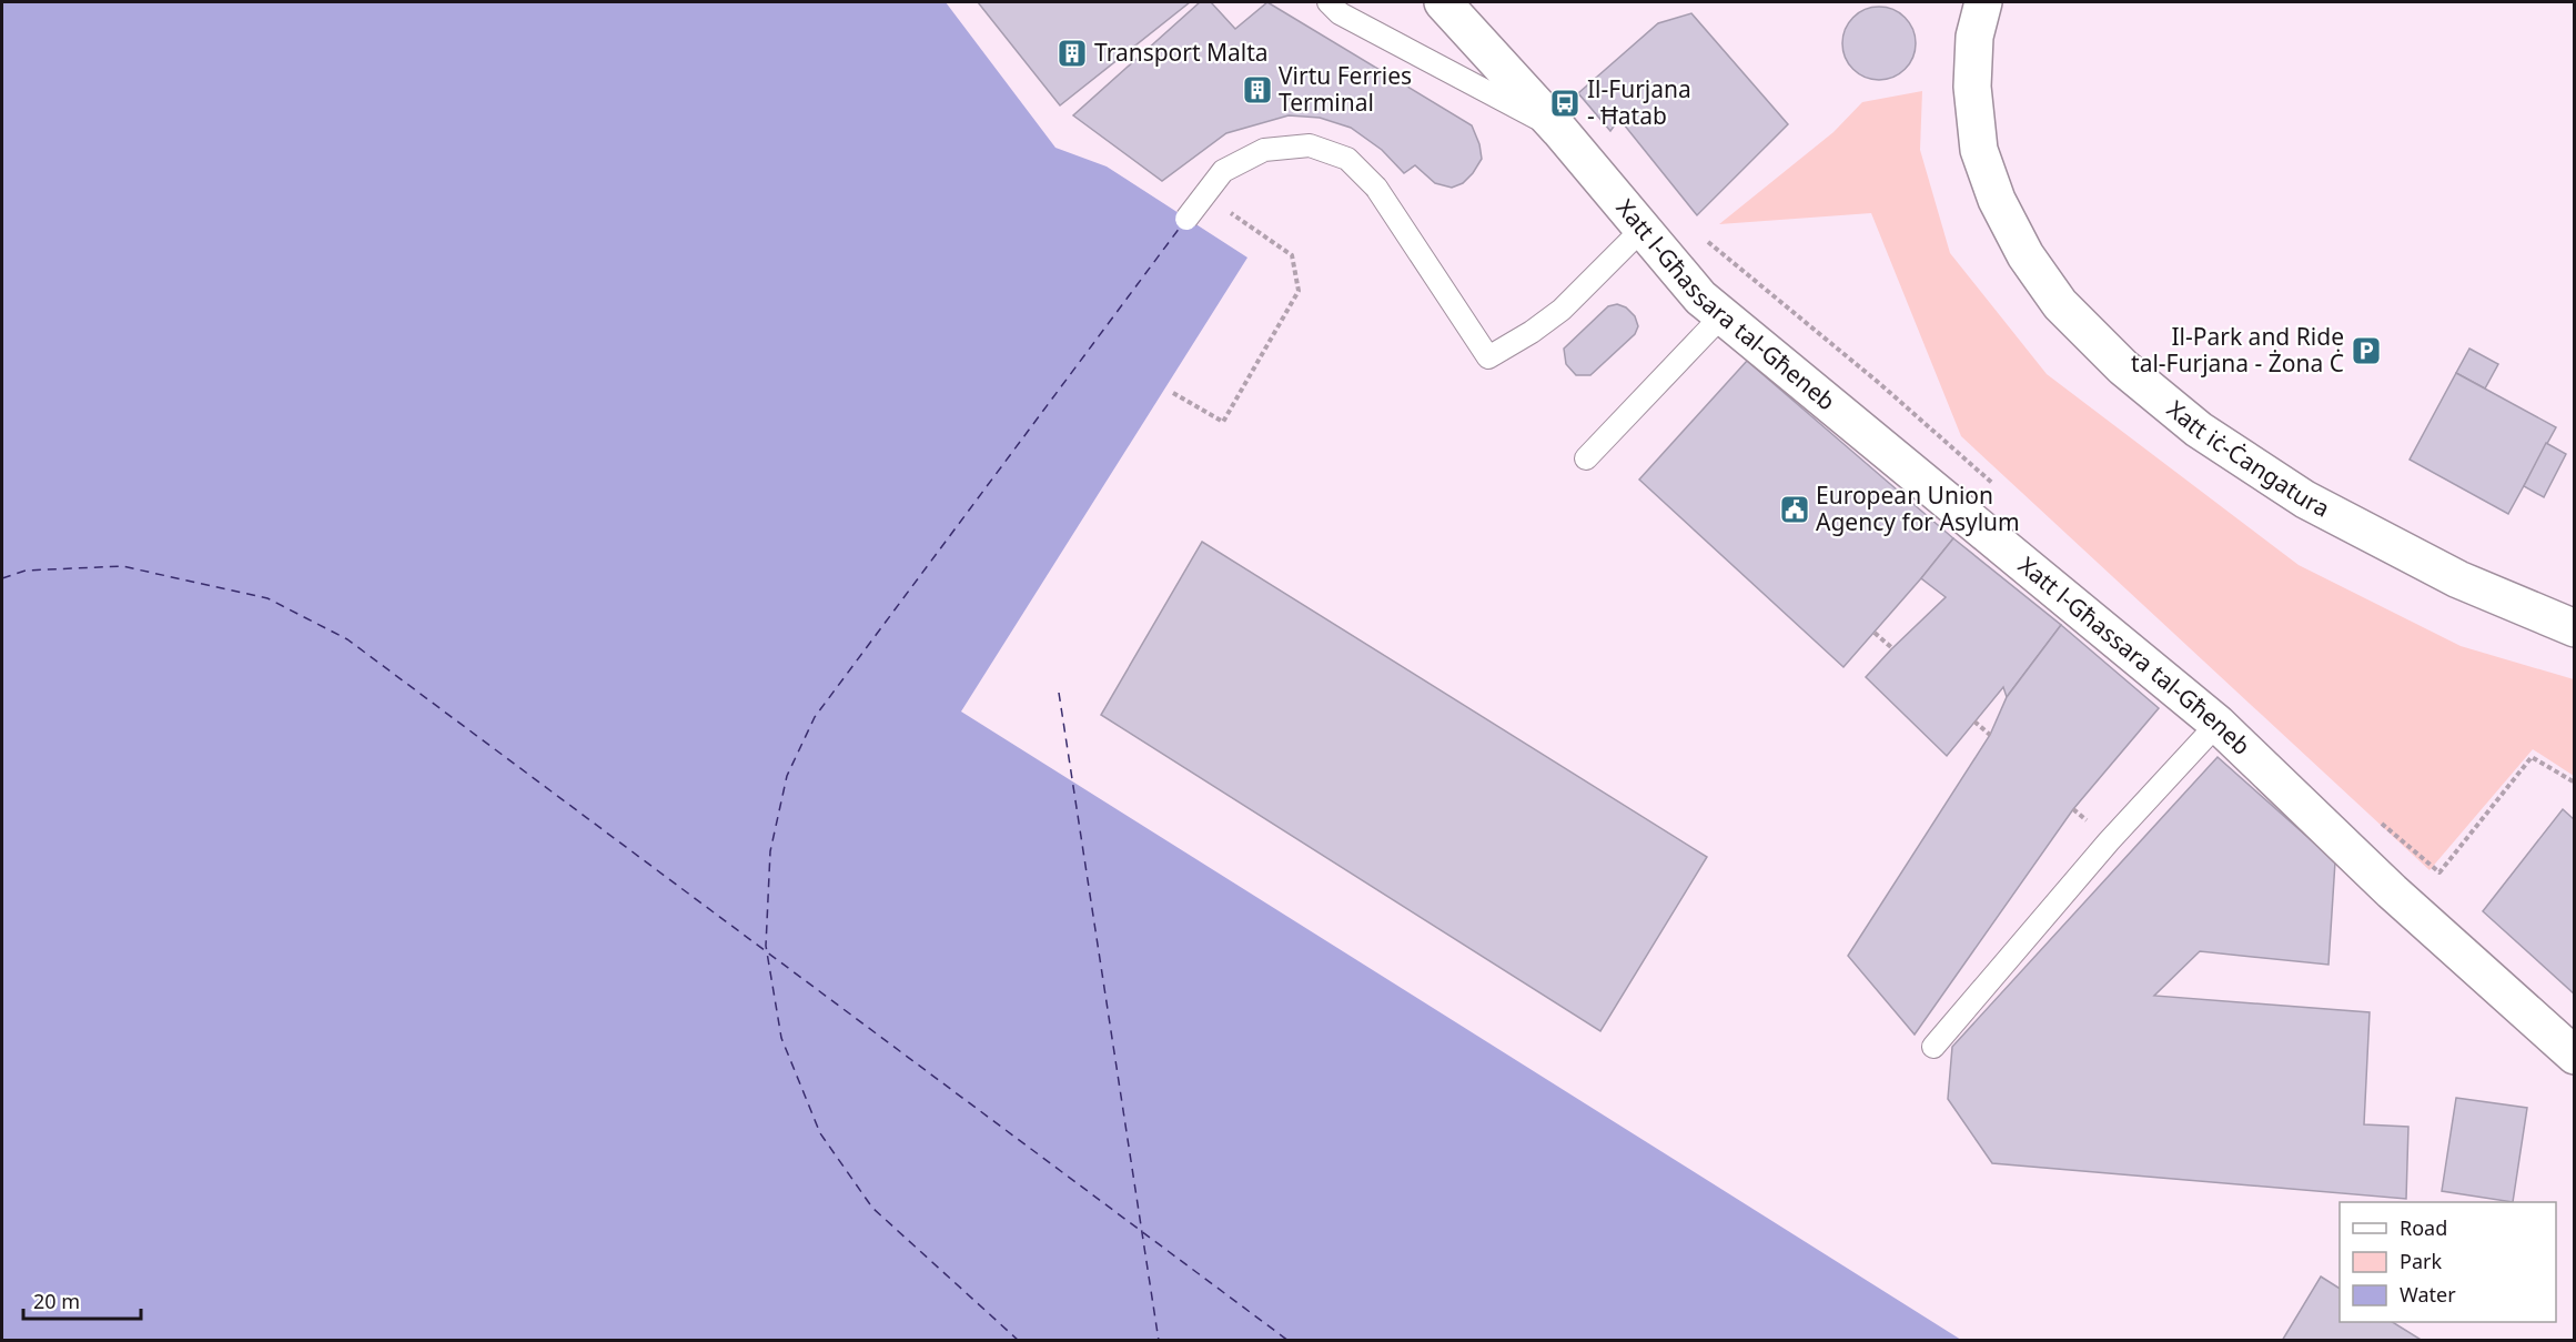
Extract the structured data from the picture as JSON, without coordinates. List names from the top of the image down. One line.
{"streets":{"street":["Xatt l-Għassara tal-Għeneb","Xatt iċ-Ċangatura"]},"places":{"building":["Transport Malta","Virtu Ferries Terminal"],"bus stop":["Il-Furjana - Ħatab"],"parking":["Il-Park and Ride tal-Furjana - Żona Ċ"],"public building":["European Union Agency for Asylum"]},"legend":["Road","Park","Water"],"scale_bar":"20 m"}
